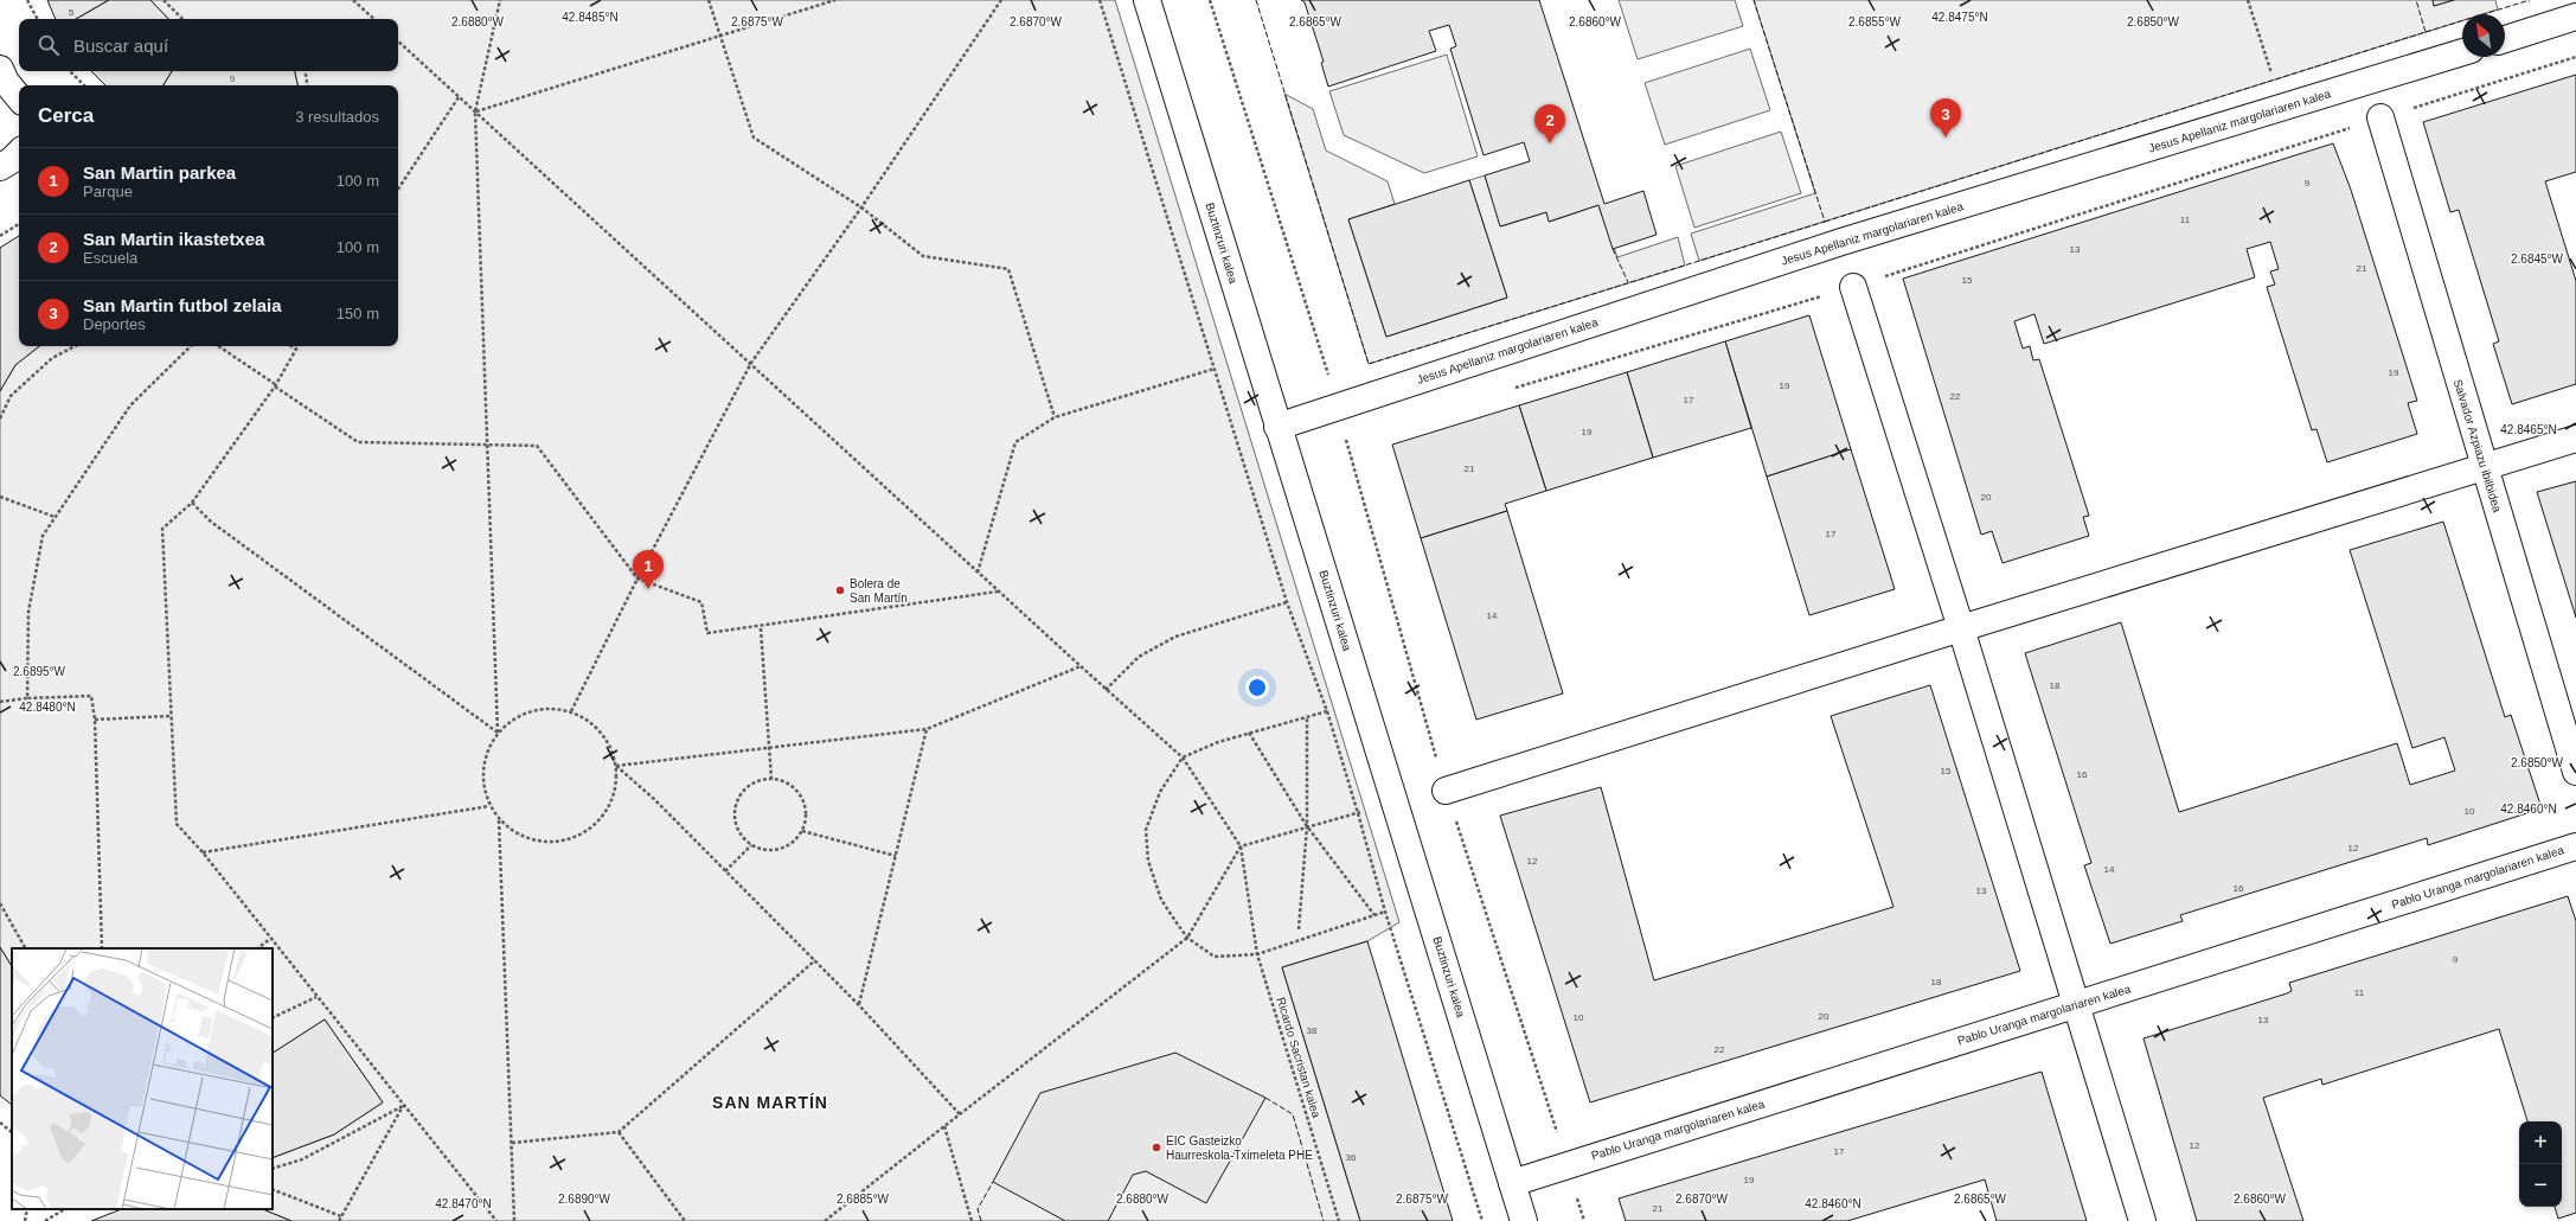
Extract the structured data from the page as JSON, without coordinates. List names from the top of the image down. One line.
{"streets":{"street":["Jesus Apellaniz margolariaren kalea","Buztinzuri kalea","Salvador Azpiazu ibilbidea","Pablo Uranga margolariaren kalea"],"path":["Ricardo Sacristan kalea"]},"crossings":[["Jesus Apellaniz margolariaren kalea","Buztinzuri kalea"],["Buztinzuri kalea","Pablo Uranga margolariaren kalea"]],"districts":["SAN MARTÍN"],"places":["Bolera de San Martín","EIC Gasteizko Haurreskola-Tximeleta PHE"],"house_numbers":["5","9","9","11","13","21","15","19","19","22","17","19","21","20","17","14","18","15","16","10","12","12","14","16","13","9","18","11","20","10","13","38","22","12","17","36","19","21"],"north":"top left","page":{"search":"Buscar aquí","heading":["Cerca","3 resultados"],"pins":["3","2","1"],"list":[{"mark":"1","name":"San Martin parkea","note":"Parque","value":"100 m"},{"mark":"2","name":"San Martin ikastetxea","note":"Escuela","value":"100 m"},{"mark":"3","name":"San Martin futbol zelaia","note":"Deportes","value":"150 m"}],"map_buttons":["+","−"]},"coordinates":["42.8475°N","42.8485°N","2.6880°W","2.6875°W","2.6870°W","2.6865°W","2.6860°W","2.6855°W","2.6850°W","2.6845°W","42.8465°N","2.6895°W","42.8480°N","42.8460°N","2.6890°W","2.6885°W","42.8470°N"]}
